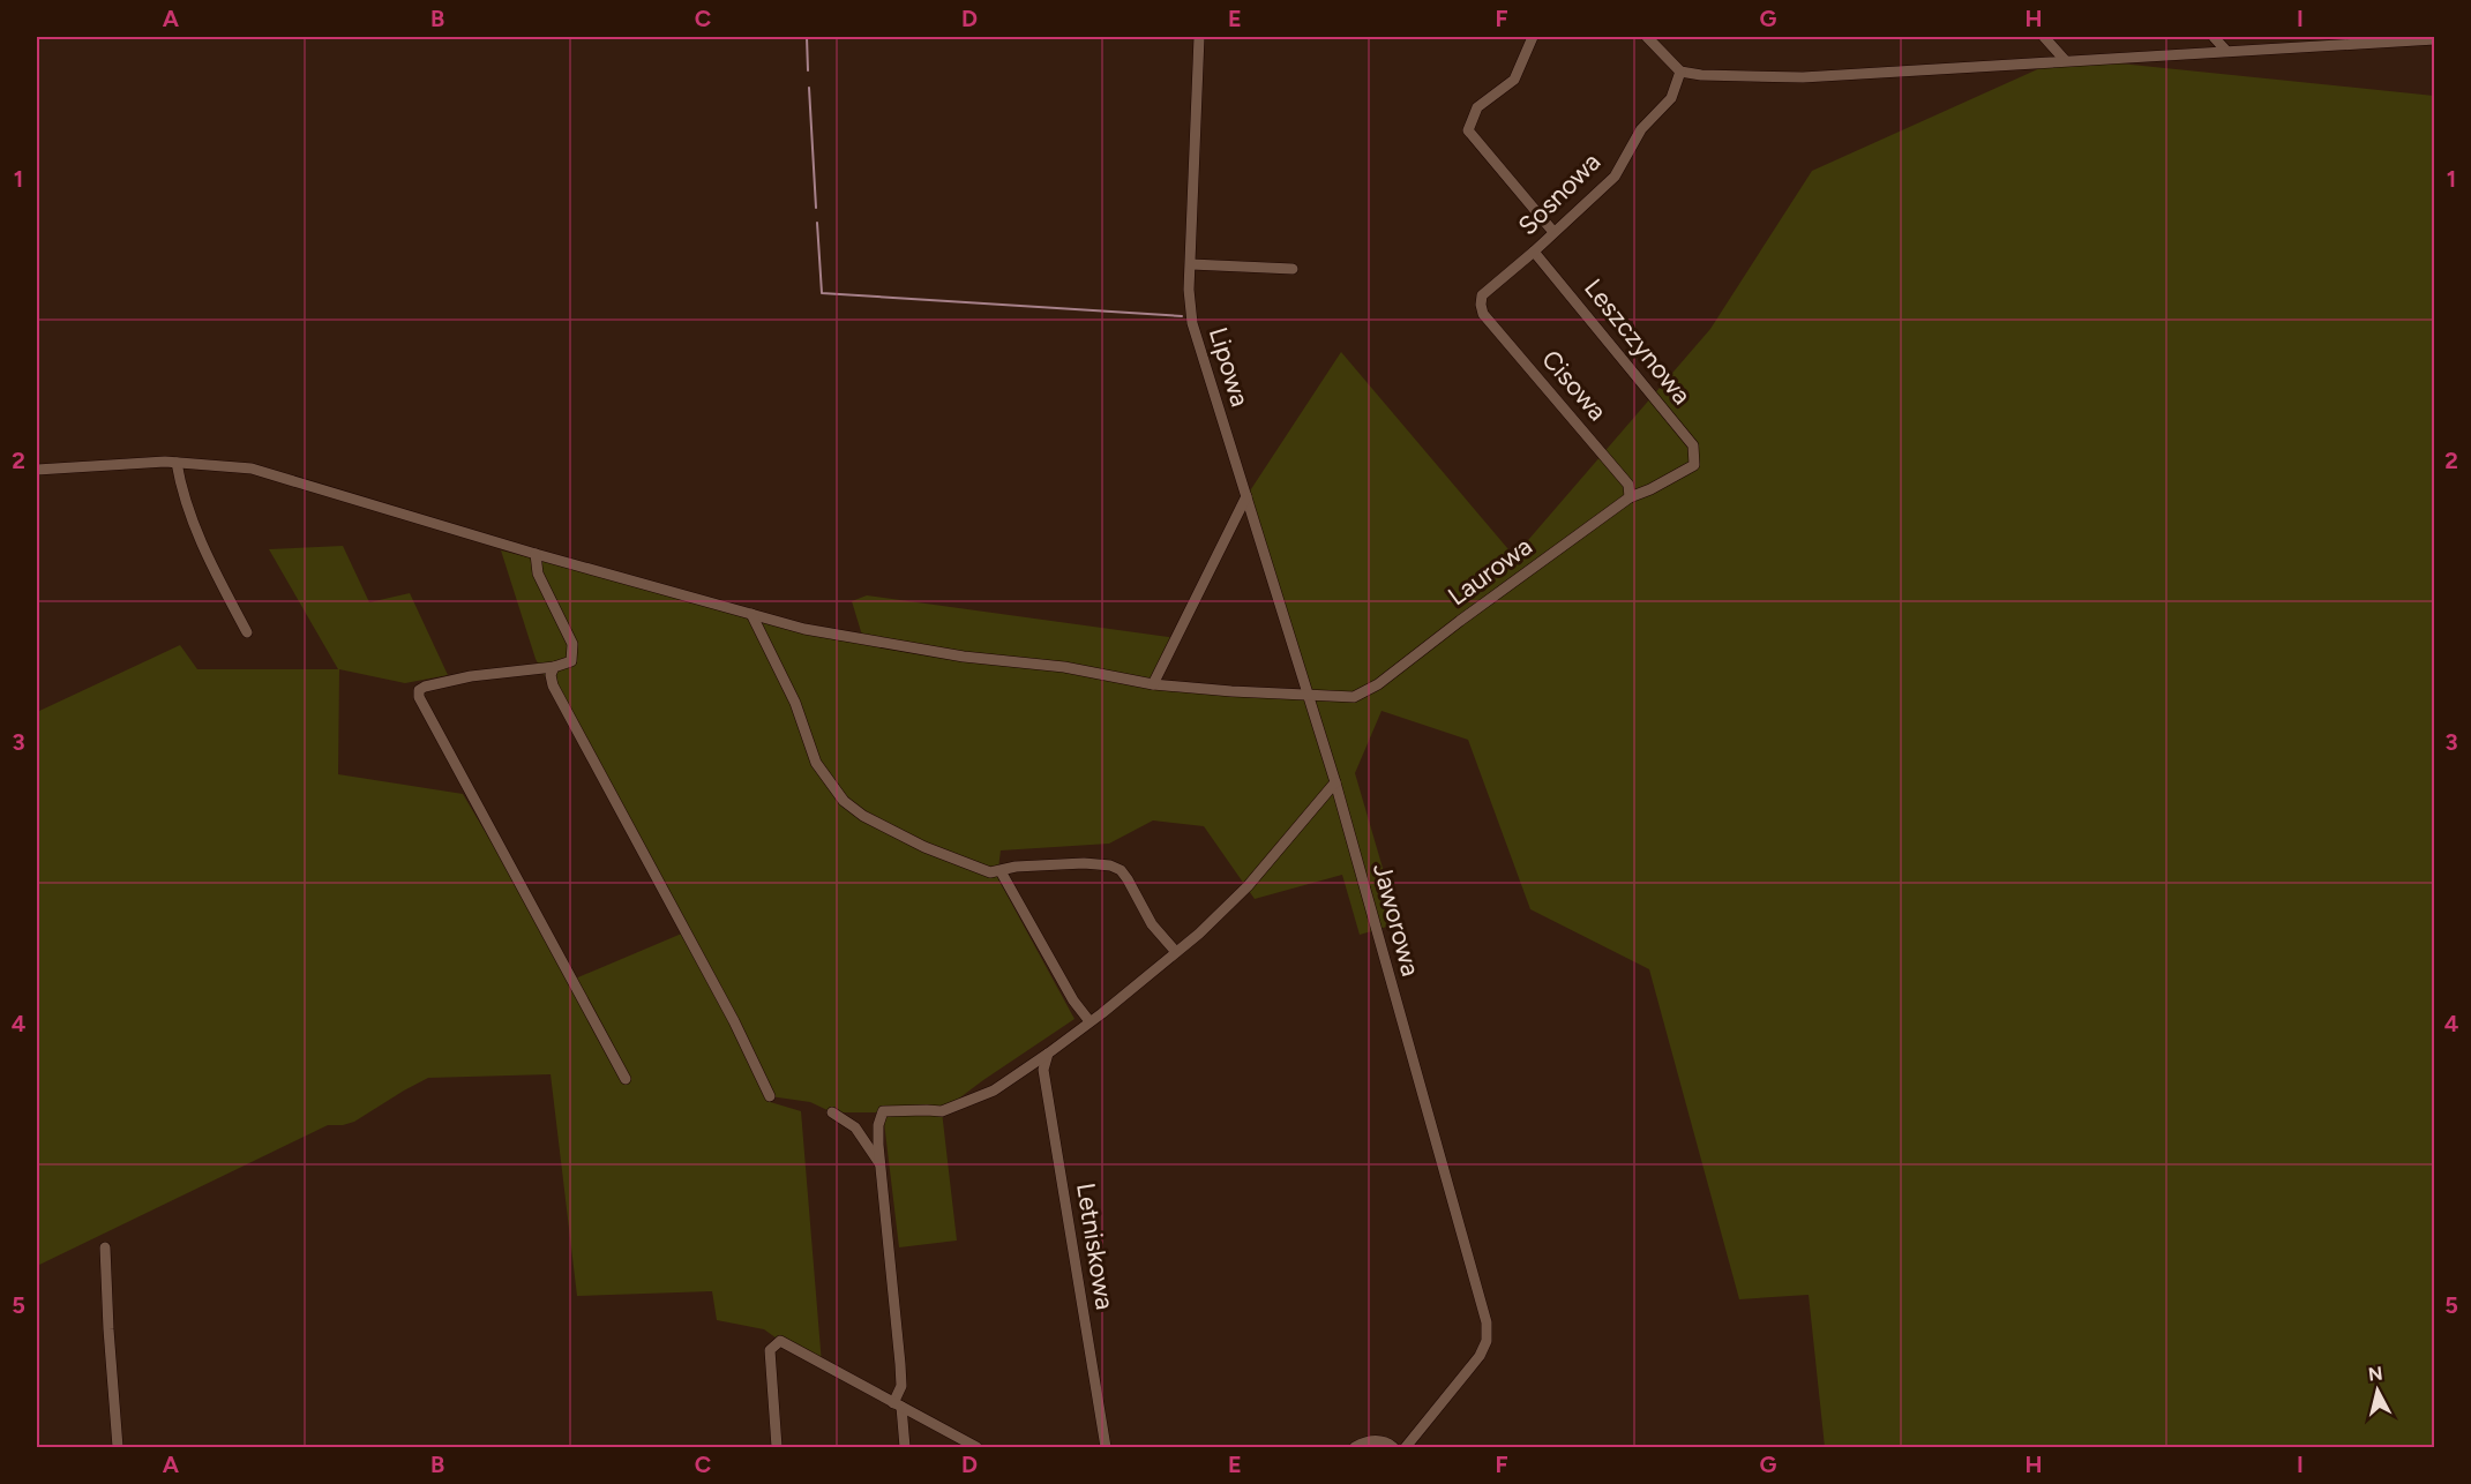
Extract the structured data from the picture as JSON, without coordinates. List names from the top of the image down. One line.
{"streets":{"street":["Sosnowa","Leszczynowa","Lipowa","Cisowa","Laurowa","Jaworowa","Letniskowa"]},"crossings":[["Sosnowa","Leszczynowa"],["Sosnowa","Cisowa"],["Leszczynowa","Laurowa"],["Lipowa","Jaworowa"],["Cisowa","Laurowa"],["Laurowa","Jaworowa"]],"north":"top","grid":{"columns":["A","B","C","D","E","F","G","H","I"],"rows":["1","2","3","4","5"]}}
